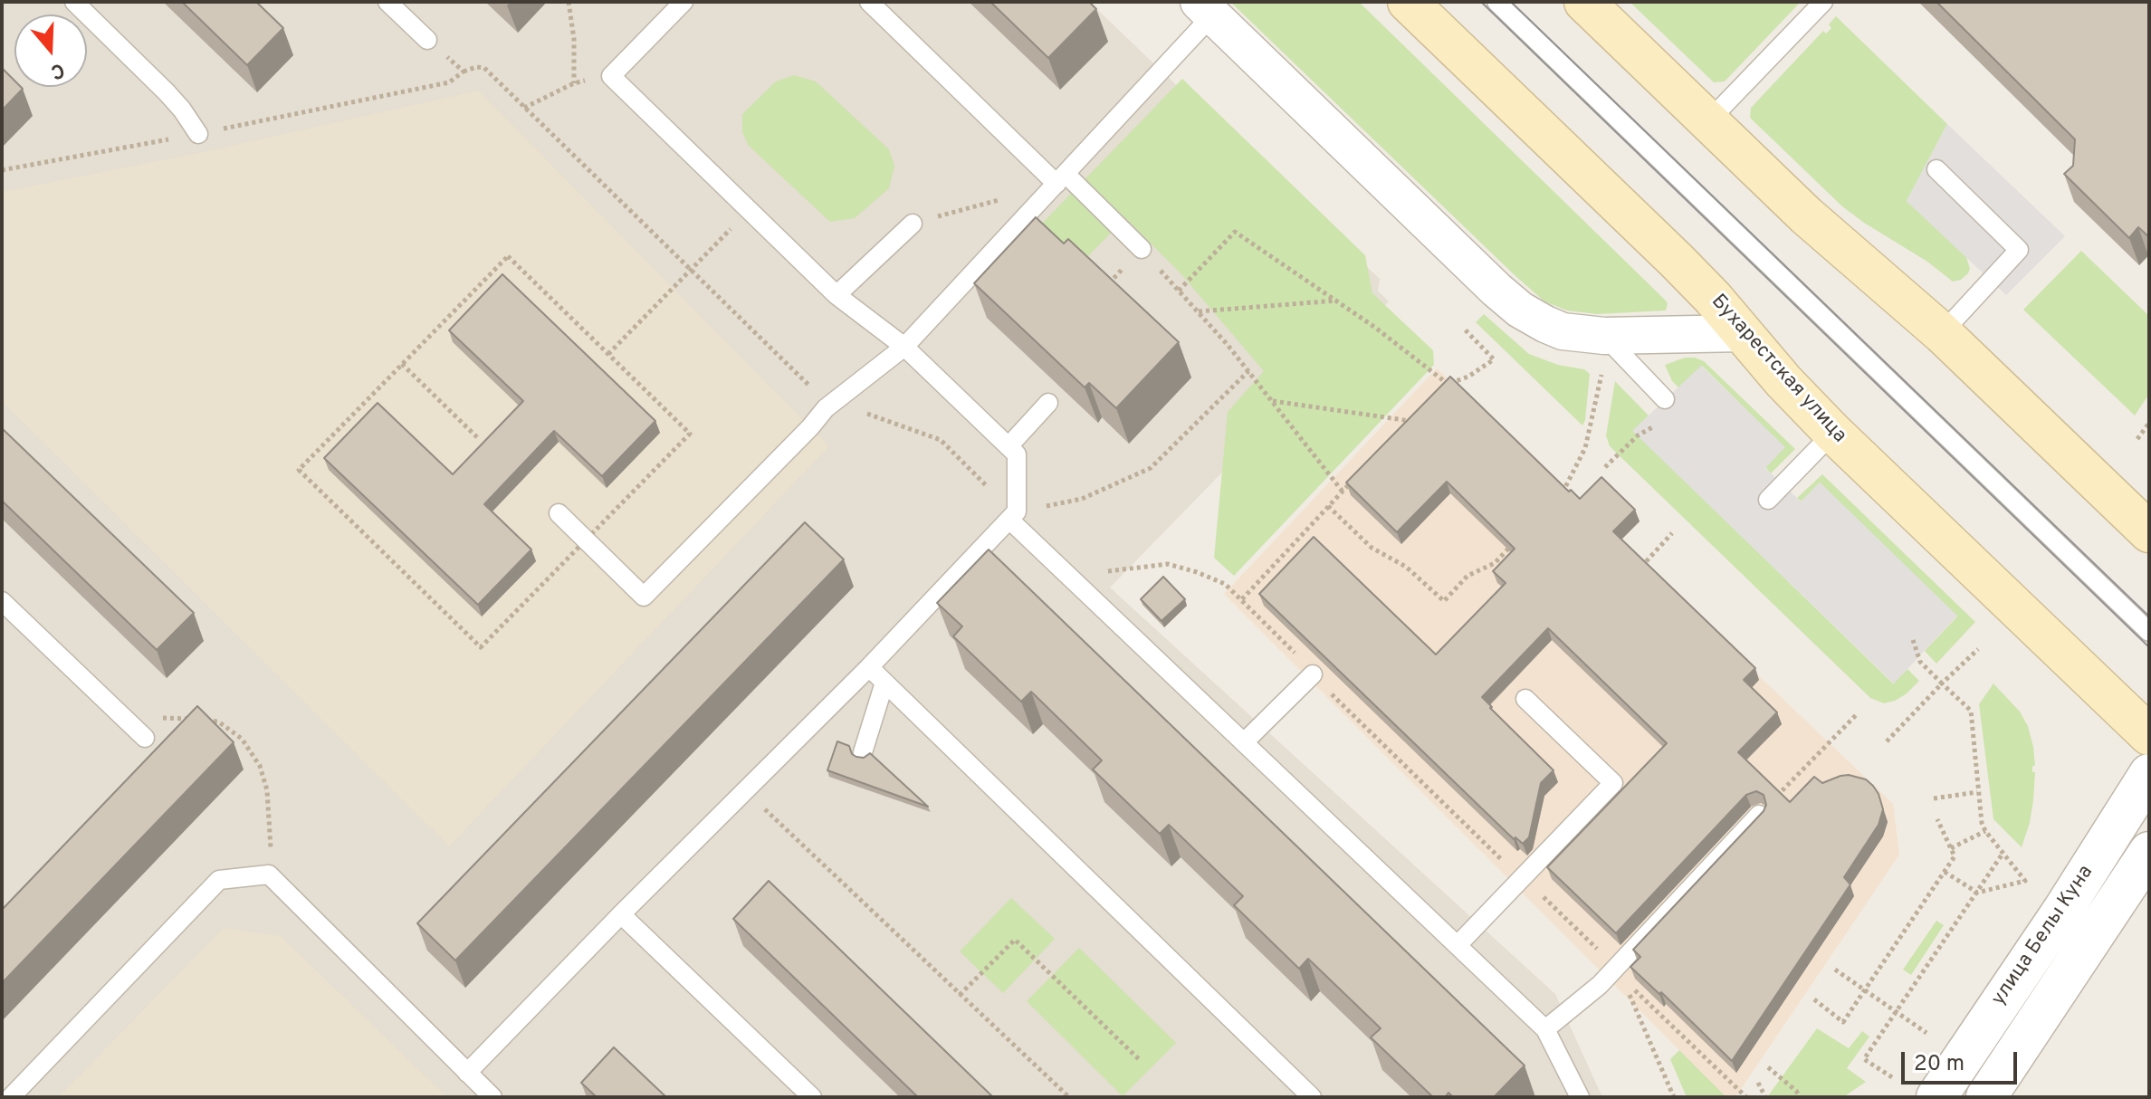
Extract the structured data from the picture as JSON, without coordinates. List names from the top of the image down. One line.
{"streets":{"main road":["Бухарестская улица"],"street":["улица Белы Куна"]},"scale_bar":"20 m","north":"bottom"}
